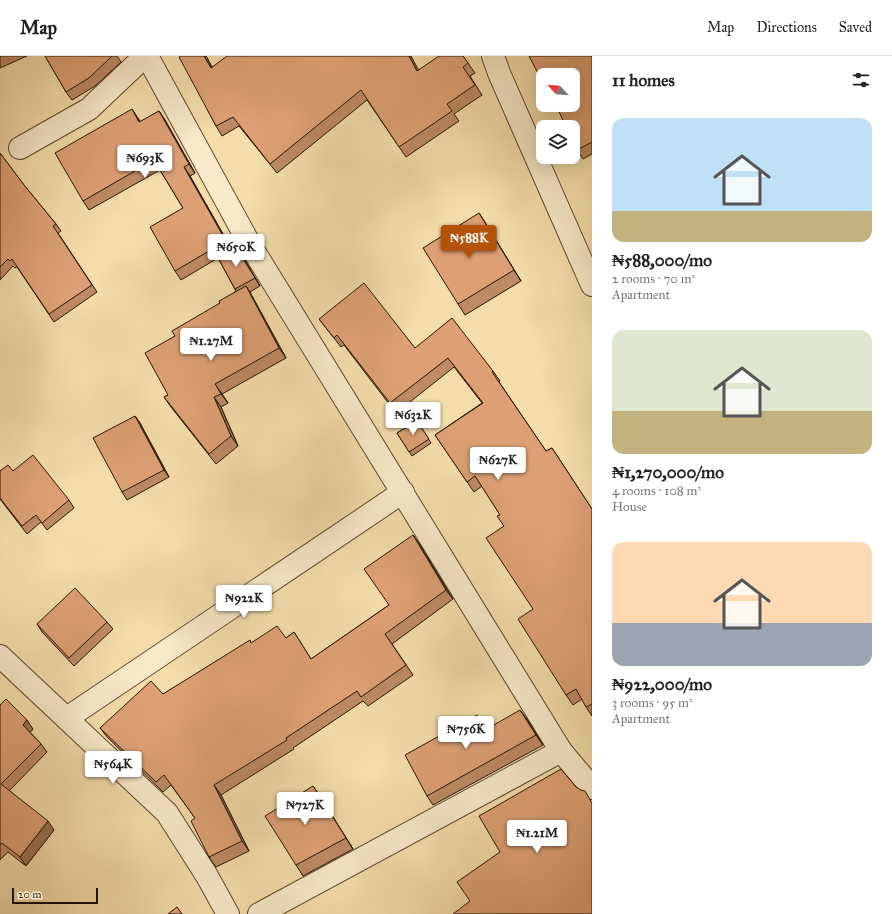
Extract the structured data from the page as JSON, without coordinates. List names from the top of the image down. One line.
{"scale_bar":"20 m","north":"top left","page":{"header":"Map","nav":["Map","Directions","Saved"],"heading":"11 homes","list":[{"name":"₦588,000/mo","note":"2 rooms · 70 m² · Apartment"},{"name":"₦1,270,000/mo","note":"4 rooms · 108 m² · House"},{"name":"₦922,000/mo","note":"3 rooms · 95 m² · Apartment"}],"price":["₦693K","₦588K","₦650K","₦1.27M","₦632K","₦627K","₦922K","₦756K","₦564K","₦727K","₦1.21M"],"scale":"20 m"}}
